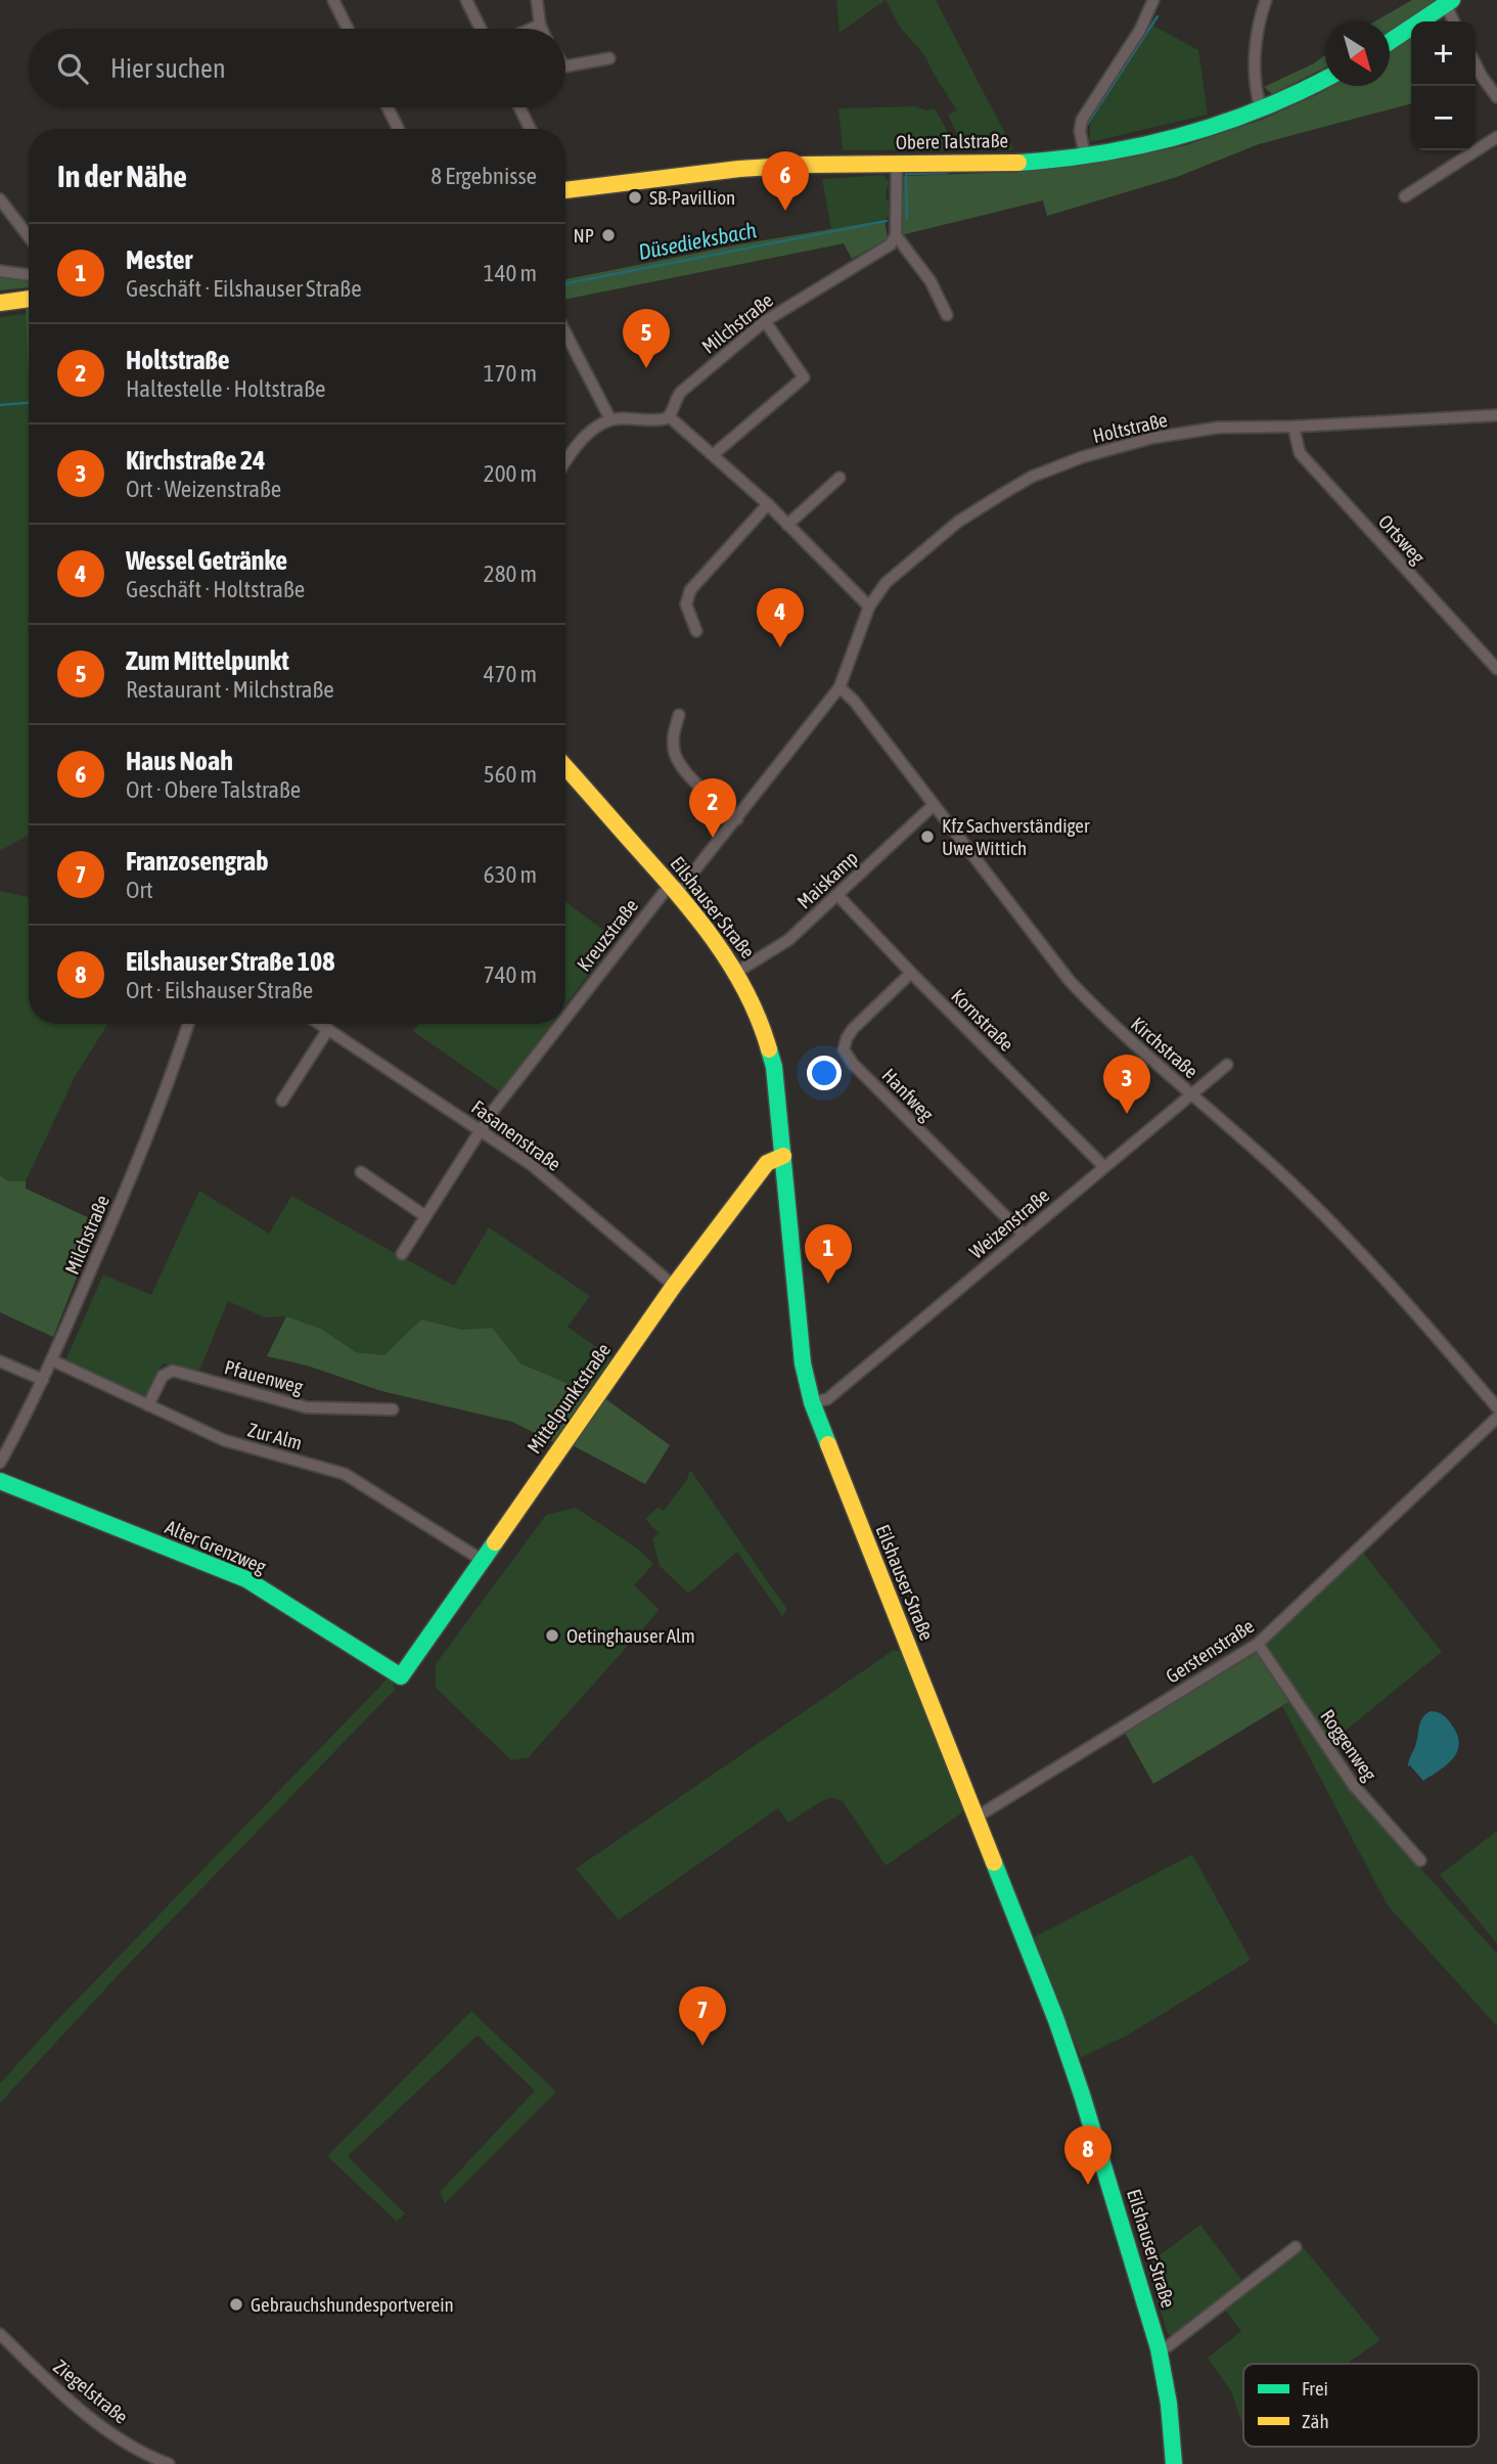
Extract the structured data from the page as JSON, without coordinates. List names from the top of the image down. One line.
{"streets":{"street":["Obere Talstraße","Milchstraße","Holtstraße","Ortsweg","Maiskamp","Eilshauser Straße","Kreuzstraße","Kornstraße","Kirchstraße","Hanfweg","Fasanenstraße","Weizenstraße","Pfauenweg","Mittelpunktstraße","Zur Alm","Alter Grenzweg","Gerstenstraße","Roggenweg","Ziegelstraße"]},"crossings":[["Milchstraße","Zur Alm"],["Holtstraße","Ortsweg"],["Holtstraße","Eilshauser Straße"],["Holtstraße","Kreuzstraße"],["Holtstraße","Kirchstraße"],["Maiskamp","Eilshauser Straße"],["Maiskamp","Kornstraße"],["Maiskamp","Kirchstraße"],["Eilshauser Straße","Kreuzstraße"],["Eilshauser Straße","Weizenstraße"],["Eilshauser Straße","Mittelpunktstraße"],["Eilshauser Straße","Gerstenstraße"],["Kreuzstraße","Fasanenstraße"],["Kornstraße","Hanfweg"],["Kornstraße","Weizenstraße"],["Kirchstraße","Weizenstraße"],["Hanfweg","Weizenstraße"],["Fasanenstraße","Mittelpunktstraße"],["Pfauenweg","Zur Alm"],["Mittelpunktstraße","Zur Alm"],["Mittelpunktstraße","Alter Grenzweg"],["Gerstenstraße","Roggenweg"]],"water":["Düsedieksbach"],"places":["SB-Pavillion","NP","Kfz Sachverständiger Uwe Wittich","Oetinghauser Alm","Gebrauchshundesportverein"],"legend":["Frei","Zäh"],"north":"bottom right","page":{"map_buttons":["+","−"],"search":"Hier suchen","heading":["In der Nähe","8 Ergebnisse"],"pins":["6","5","4","2","3","1","7","8"],"list":[{"mark":"1","name":"Mester","note":"Geschäft · Eilshauser Straße","value":"140 m"},{"mark":"2","name":"Holtstraße","note":"Haltestelle · Holtstraße","value":"170 m"},{"mark":"3","name":"Kirchstraße 24","note":"Ort · Weizenstraße","value":"200 m"},{"mark":"4","name":"Wessel Getränke","note":"Geschäft · Holtstraße","value":"280 m"},{"mark":"5","name":"Zum Mittelpunkt","note":"Restaurant · Milchstraße","value":"470 m"},{"mark":"6","name":"Haus Noah","note":"Ort · Obere Talstraße","value":"560 m"},{"mark":"7","name":"Franzosengrab","note":"Ort","value":"630 m"},{"mark":"8","name":"Eilshauser Straße 108","note":"Ort · Eilshauser Straße","value":"740 m"}]}}
